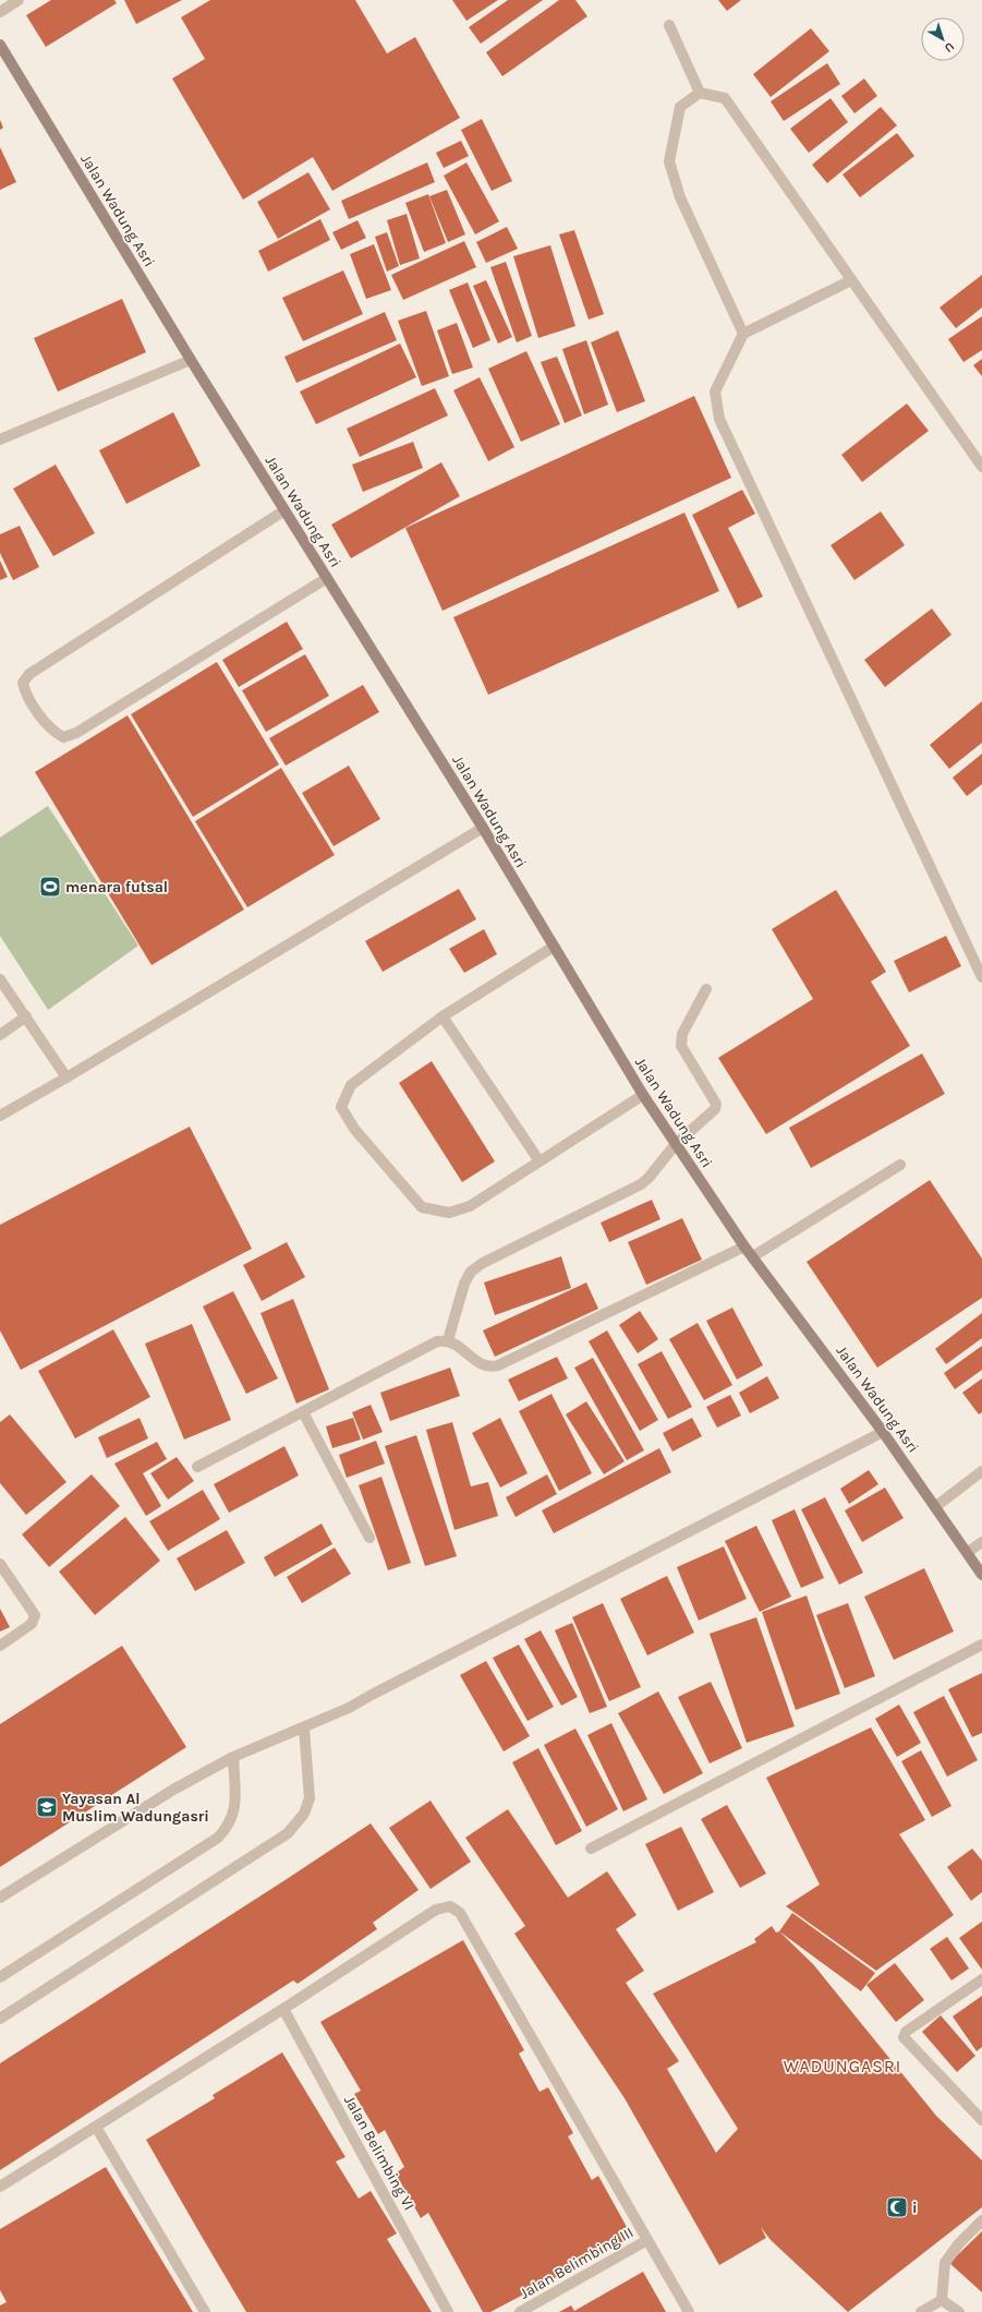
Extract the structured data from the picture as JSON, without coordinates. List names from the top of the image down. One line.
{"streets":{"main road":["Jalan Wadung Asri"],"street":["Jalan Belimbing VI","Jalan Belimbing III"]},"districts":["WADUNGASRI"],"places":{"sports":["menara futsal"],"school or university":["Yayasan Al Muslim Wadungasri"],"mosque":["i"]},"north":"bottom right"}
